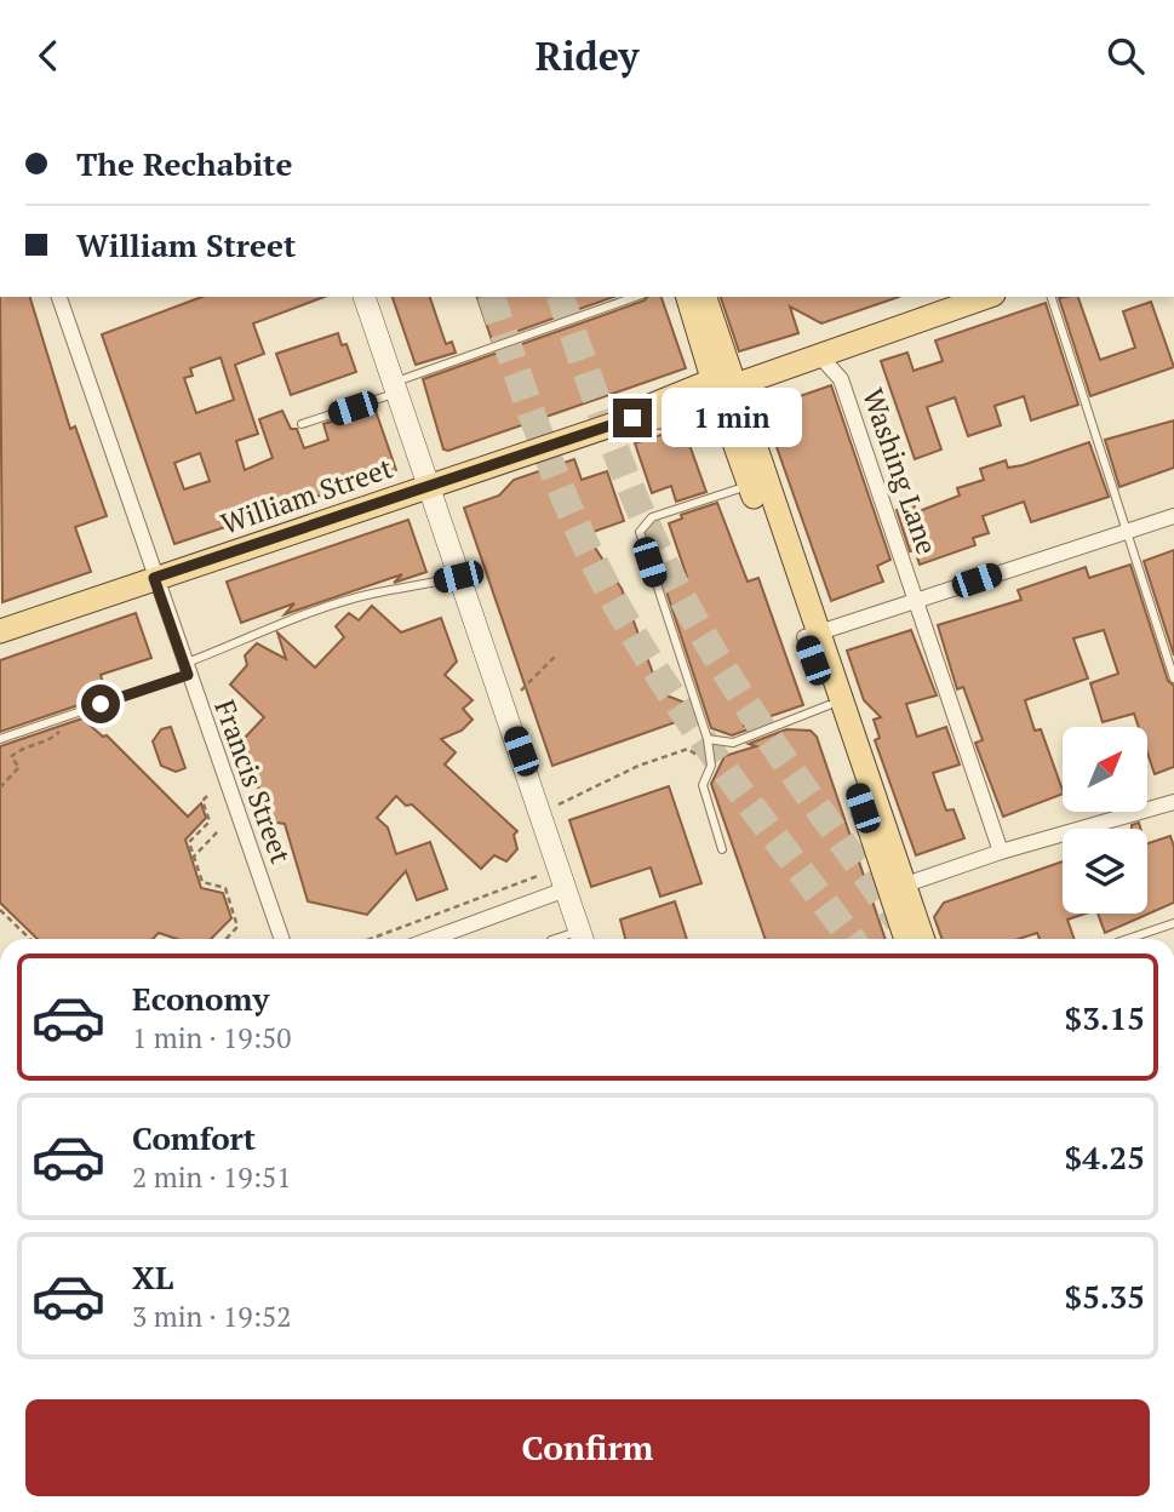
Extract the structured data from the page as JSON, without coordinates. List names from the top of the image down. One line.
{"streets":{"main road":["William Street"],"street":["Washing Lane","Francis Street"]},"crossings":[["Washing Lane","William Street"],["William Street","Francis Street"]],"north":"top right","page":{"header":"Ridey","banner":["The Rechabite","William Street"],"bubble":"1 min","list":[{"name":"Economy","note":"1 min · 19:50","value":"$3.15"},{"name":"Comfort","note":"2 min · 19:51","value":"$4.25"},{"name":"XL","note":"3 min · 19:52","value":"$5.35"}],"buttons":"Confirm"}}
